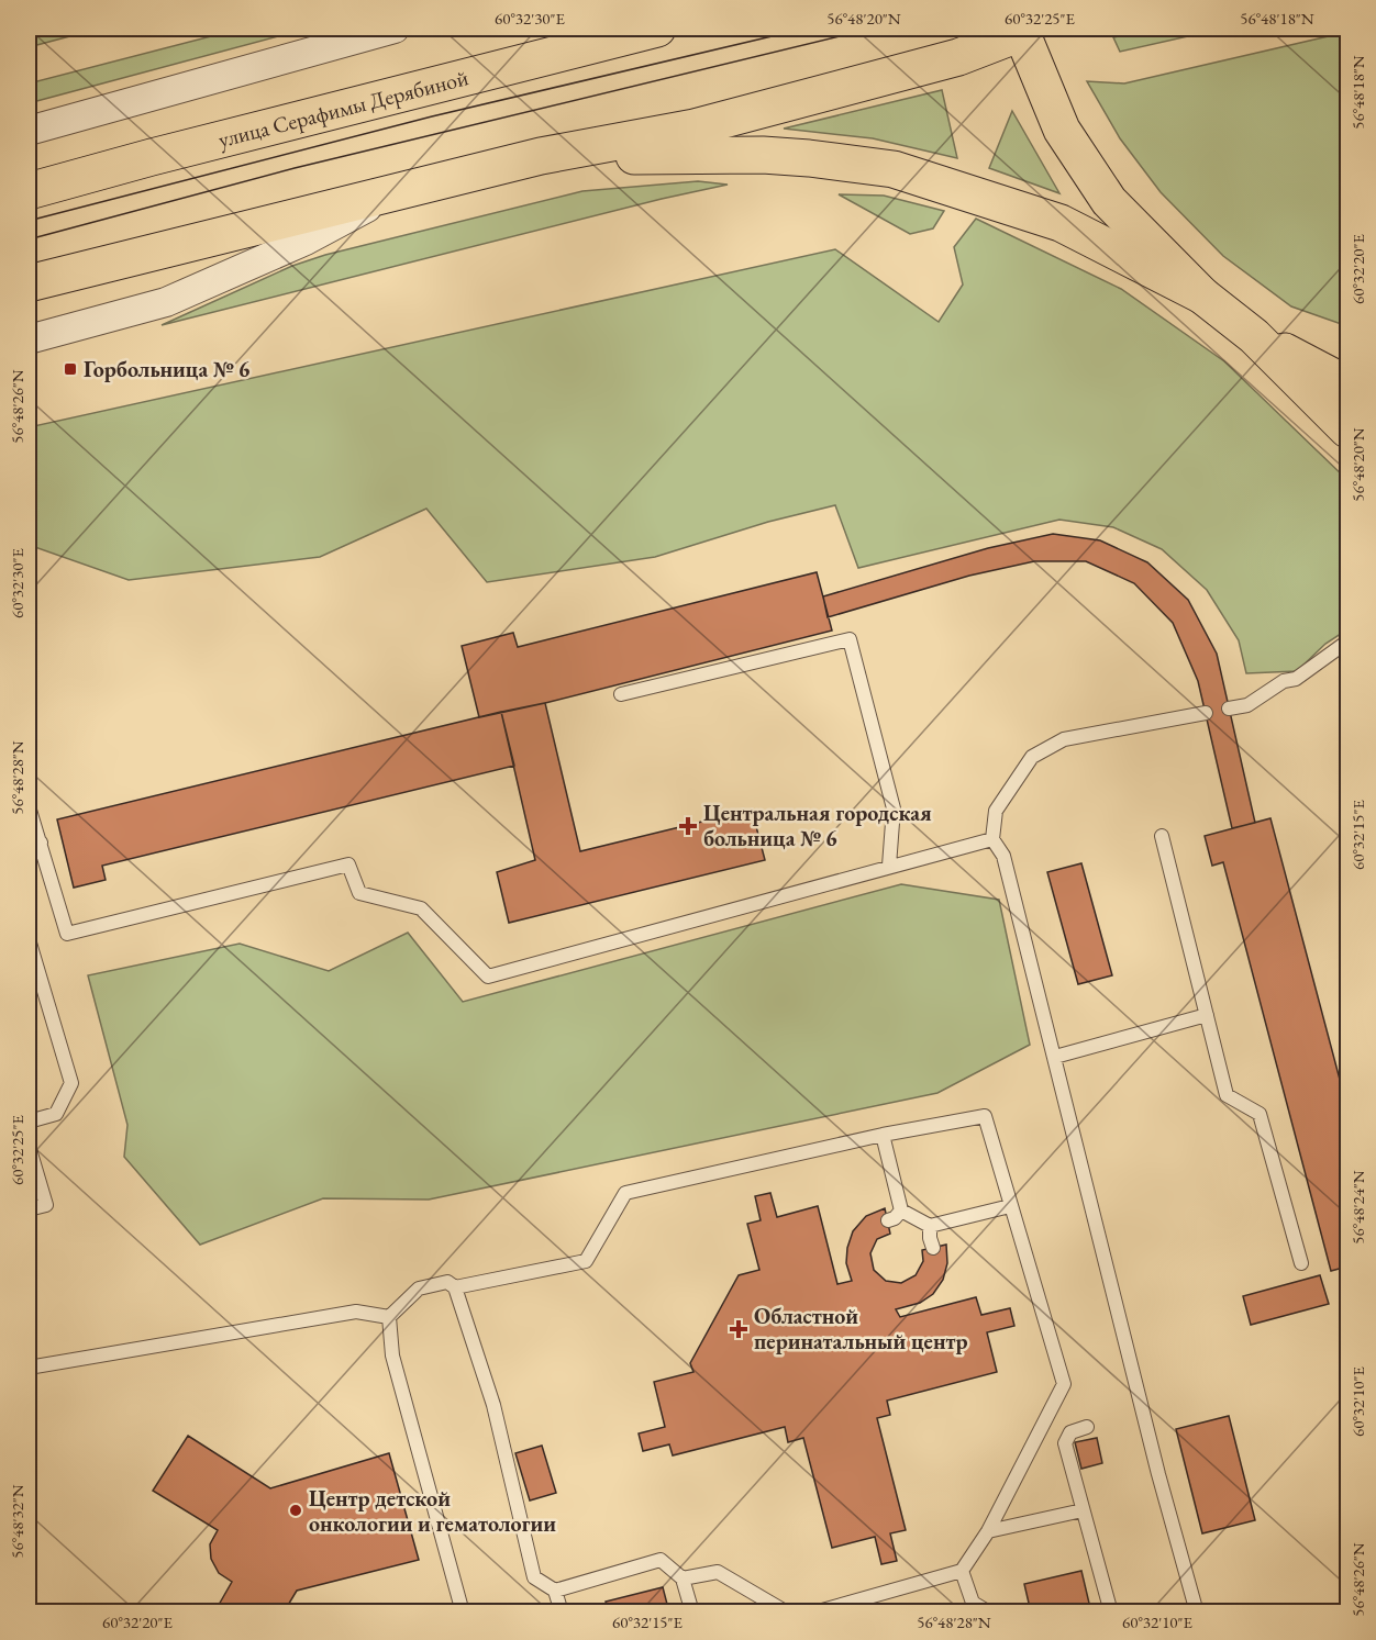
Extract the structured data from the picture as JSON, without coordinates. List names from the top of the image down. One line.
{"streets":{"main road":["улица Серафимы Дерябиной"]},"places":{"transit":["Горбольница № 6"],"health":["Центральная городская больница № 6","Областной перинатальный центр"],"other":["Центр детской онкологии и гематологии"]},"coordinates":["60°32'30\"E","56°48'20\"N","60°32'25\"E","56°48'18\"N","60°32'20\"E","56°48'26\"N","56°48'28\"N","60°32'15\"E","56°48'24\"N","60°32'10\"E","56°48'32\"N"]}
